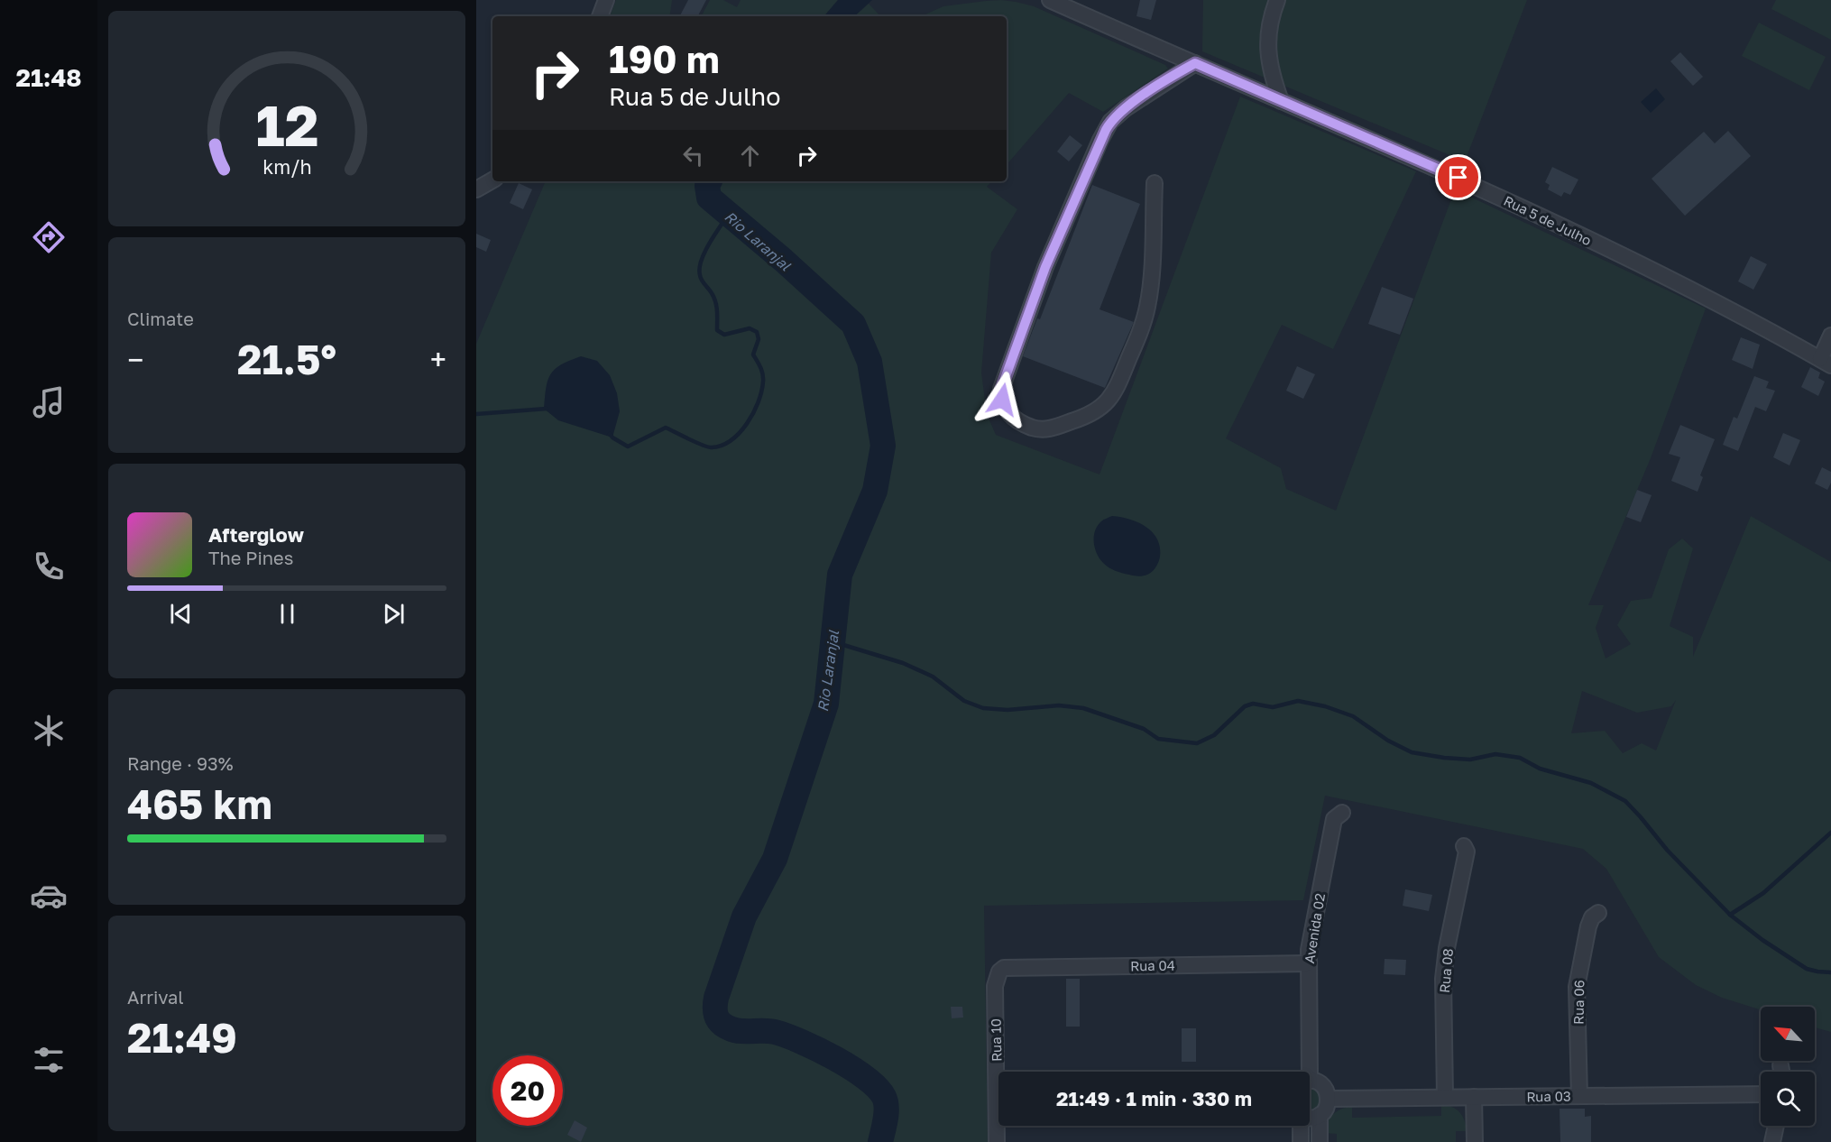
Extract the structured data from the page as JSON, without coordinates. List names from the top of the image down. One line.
{"streets":{"street":["Rua 5 de Julho","Avenida 02","Rua 04","Rua 08","Rua 06","Rua 10","Rua 03"]},"crossings":[["Avenida 02","Rua 04"],["Rua 04","Rua 10"],["Rua 08","Rua 03"],["Rua 06","Rua 03"]],"water":["Rio Laranjal"],"north":"top left","page":{"tabs":"21:48","turn":["190 m","Rua 5 de Julho"],"tile":["Climate",["Range · 93%","465 km"],["Arrival","21:49"]],"heat":["−","21.5°","+"],"song":["Afterglow","The Pines"],"limit":"20","trip":"21:49 · 1 min · 330 m","gauge":["12","km/h"]}}
